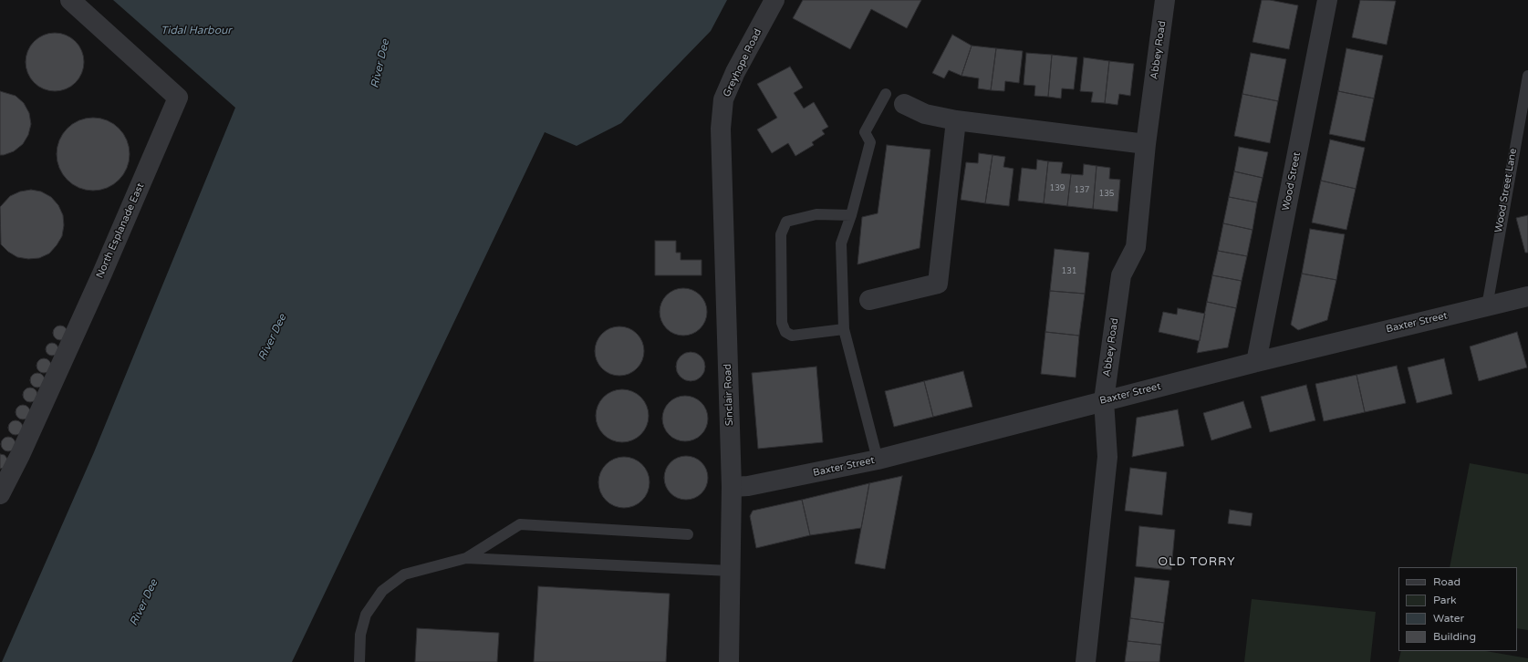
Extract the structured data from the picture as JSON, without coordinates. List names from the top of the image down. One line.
{"streets":{"street":["Abbey Road","Greyhope Road","Wood Street","North Esplanade East","Baxter Street","Sinclair Road"],"lane":["Wood Street Lane"]},"crossings":[["Abbey Road","Baxter Street"],["Greyhope Road","Sinclair Road"],["Wood Street","Baxter Street"],["Wood Street Lane","Baxter Street"],["Baxter Street","Sinclair Road"]],"districts":["OLD TORRY"],"water":["Tidal Harbour","River Dee"],"house_numbers":["139","137","135","131"],"legend":["Road","Park","Water","Building"]}
